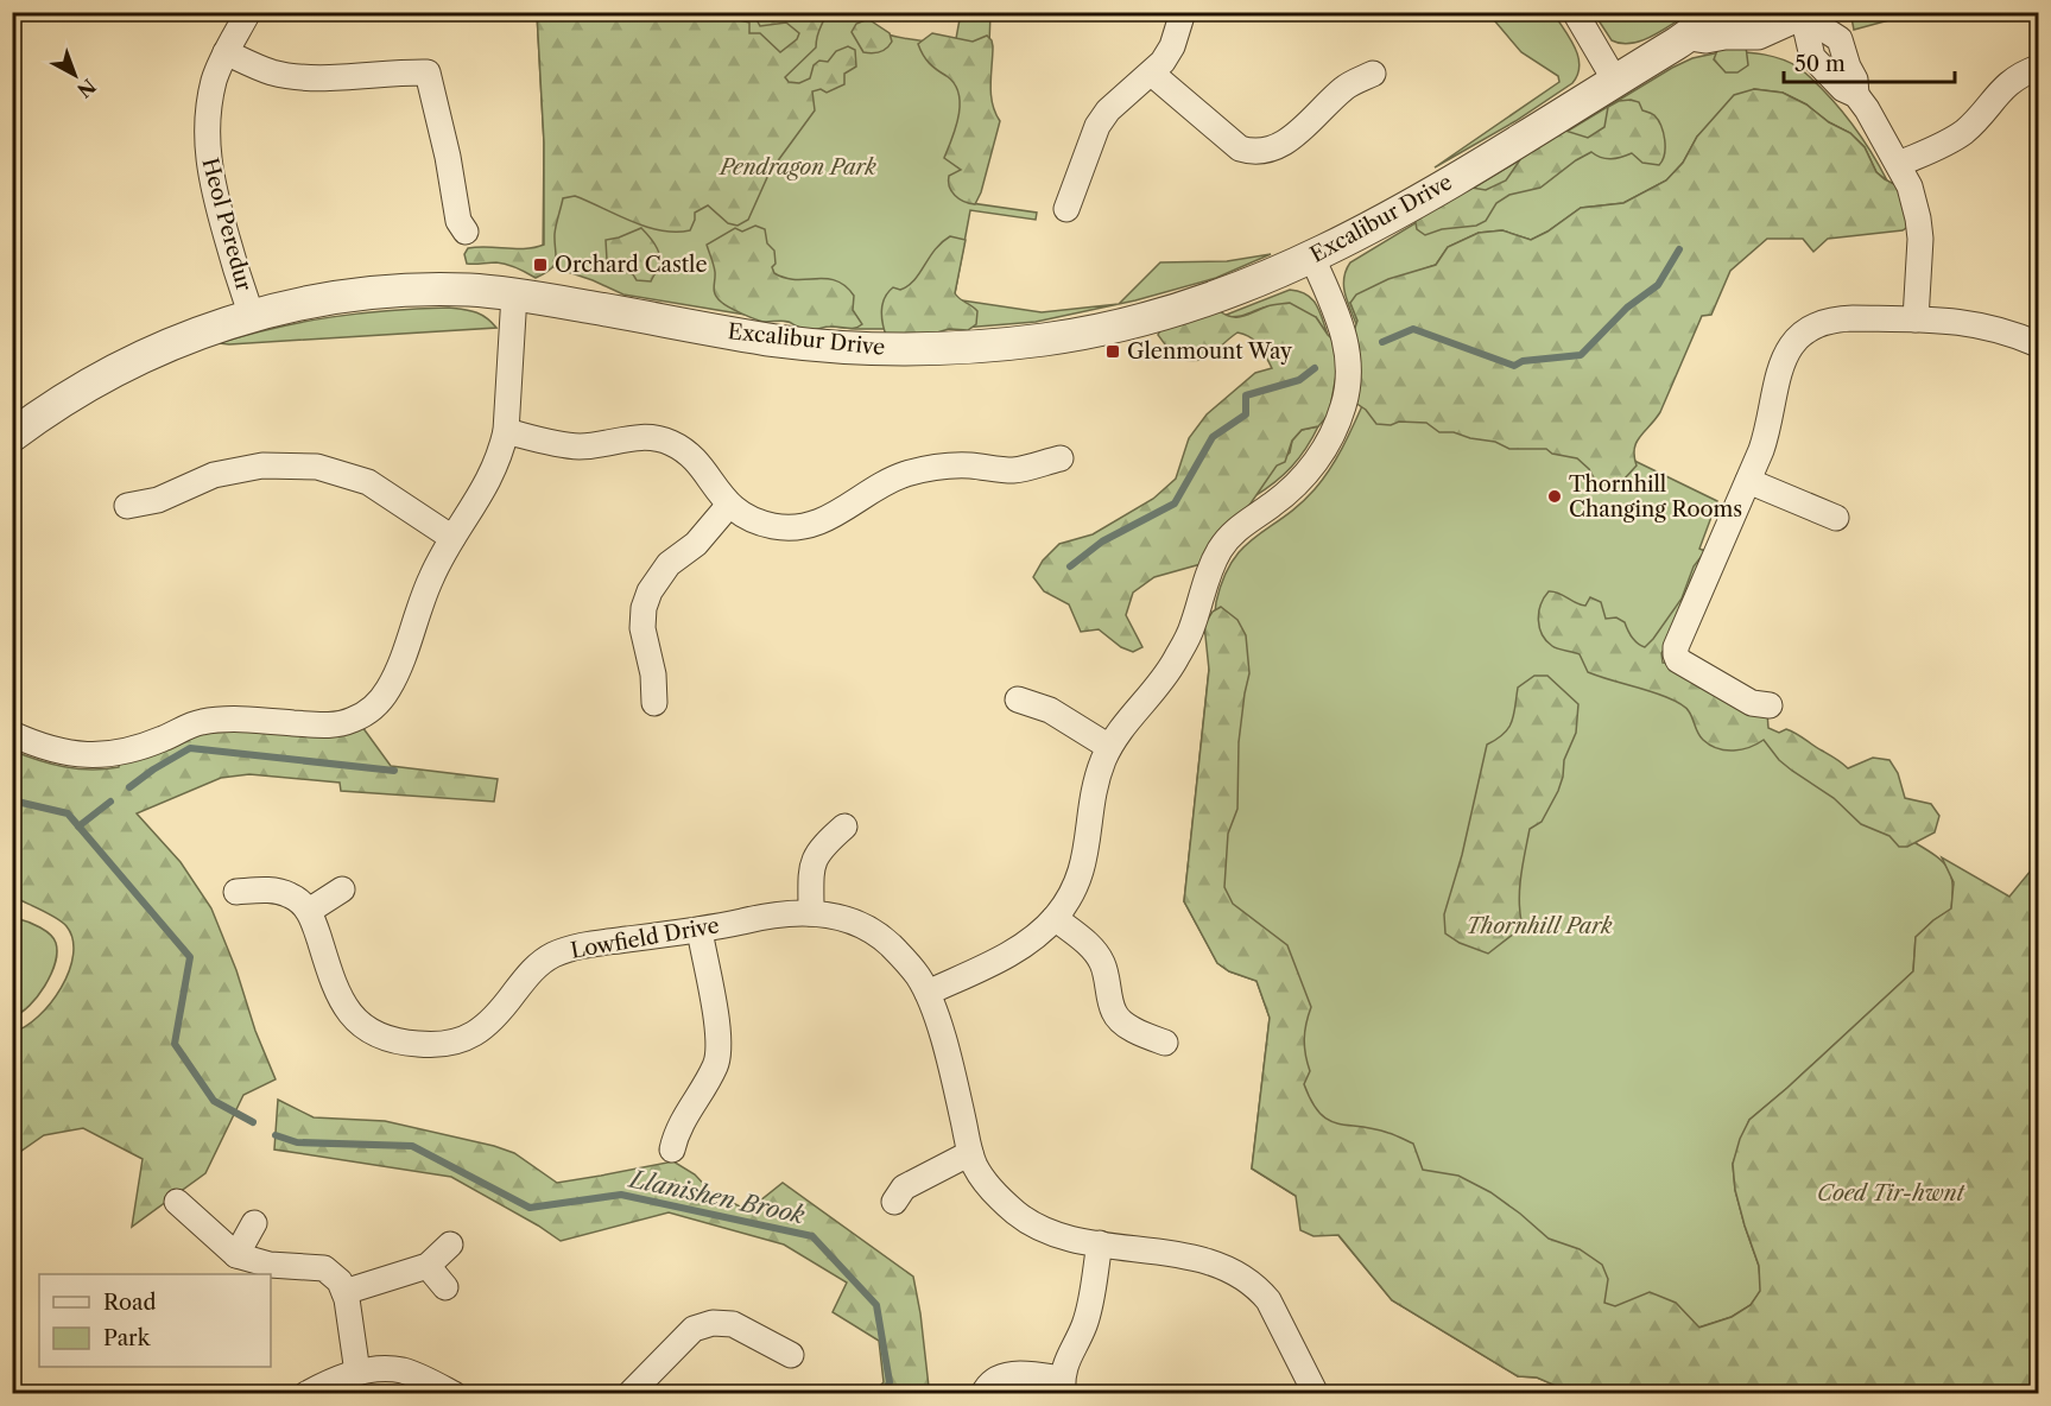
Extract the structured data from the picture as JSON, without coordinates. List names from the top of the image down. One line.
{"streets":{"street":["Excalibur Drive","Heol Peredur","Lowfield Drive"]},"crossings":[["Excalibur Drive","Heol Peredur"]],"water":["Llanishen Brook"],"parks":["Pendragon Park","Thornhill Park","Coed Tir-hwnt"],"places":{"transit":["Orchard Castle","Glenmount Way"],"other":["Thornhill Changing Rooms"]},"legend":["Road","Park"],"scale_bar":"50 m","north":"bottom right"}
